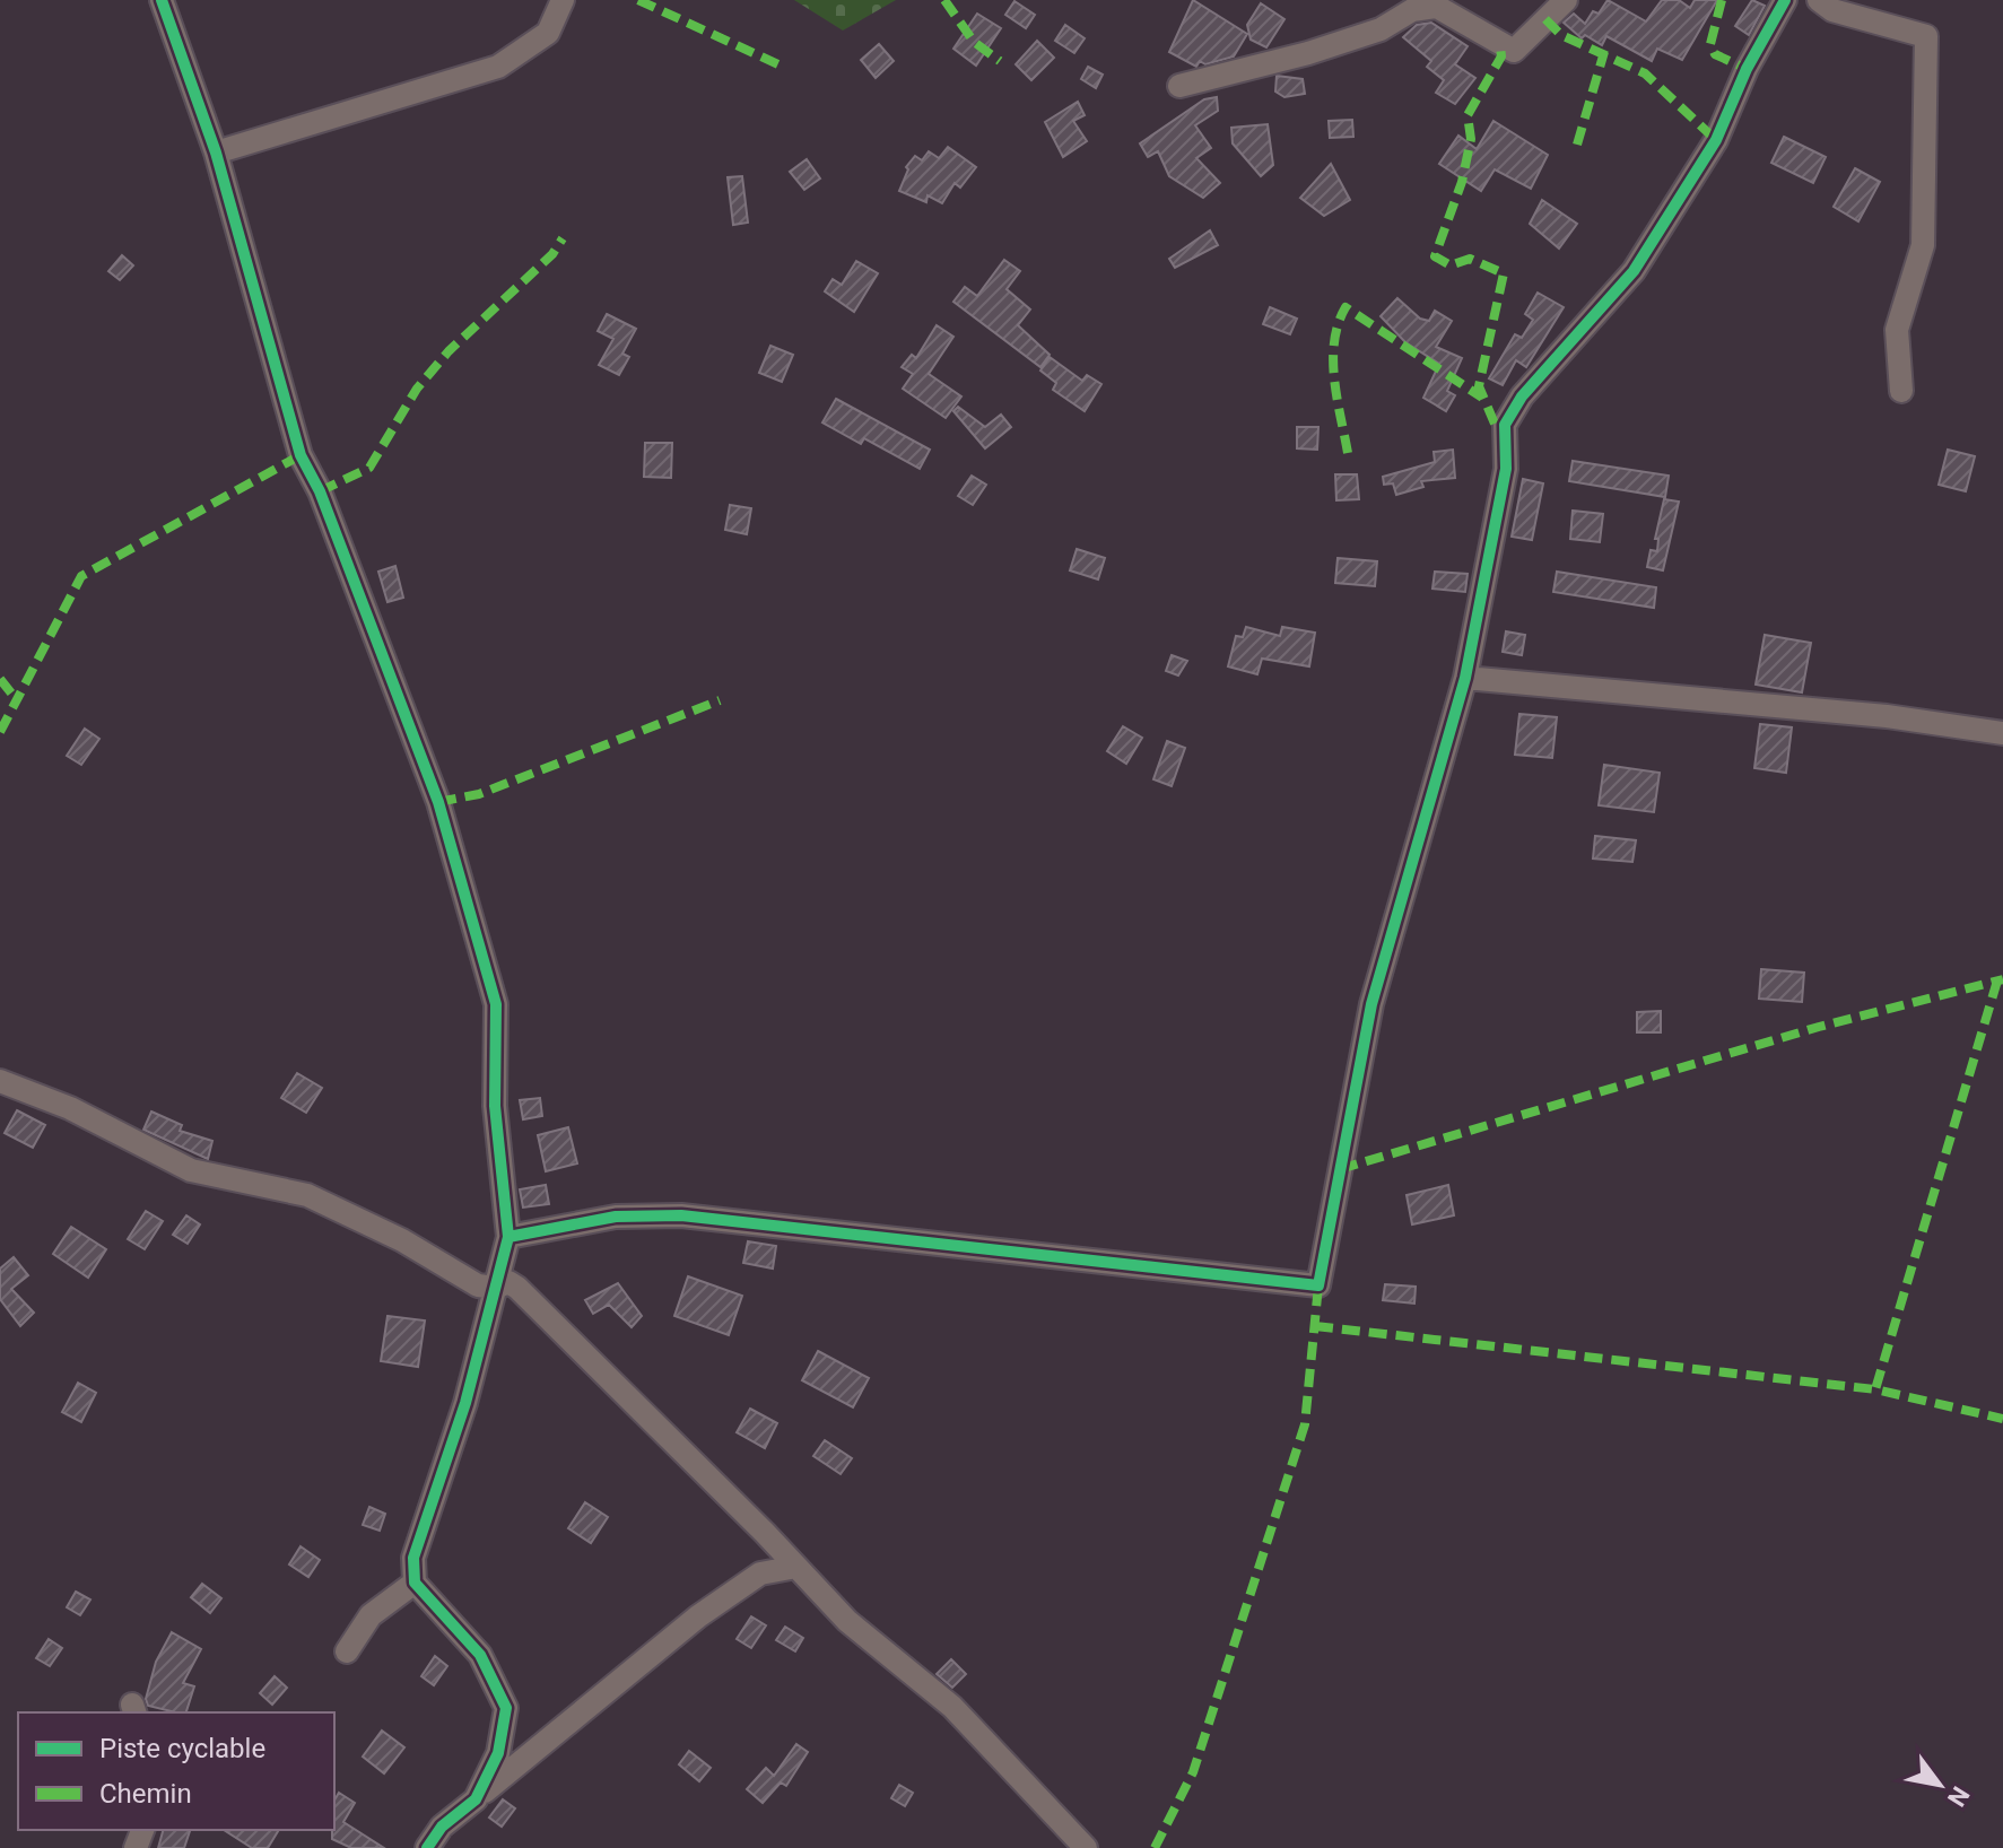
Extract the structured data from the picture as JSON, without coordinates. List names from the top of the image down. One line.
{"legend":["Piste cyclable","Chemin"],"north":"bottom right"}
